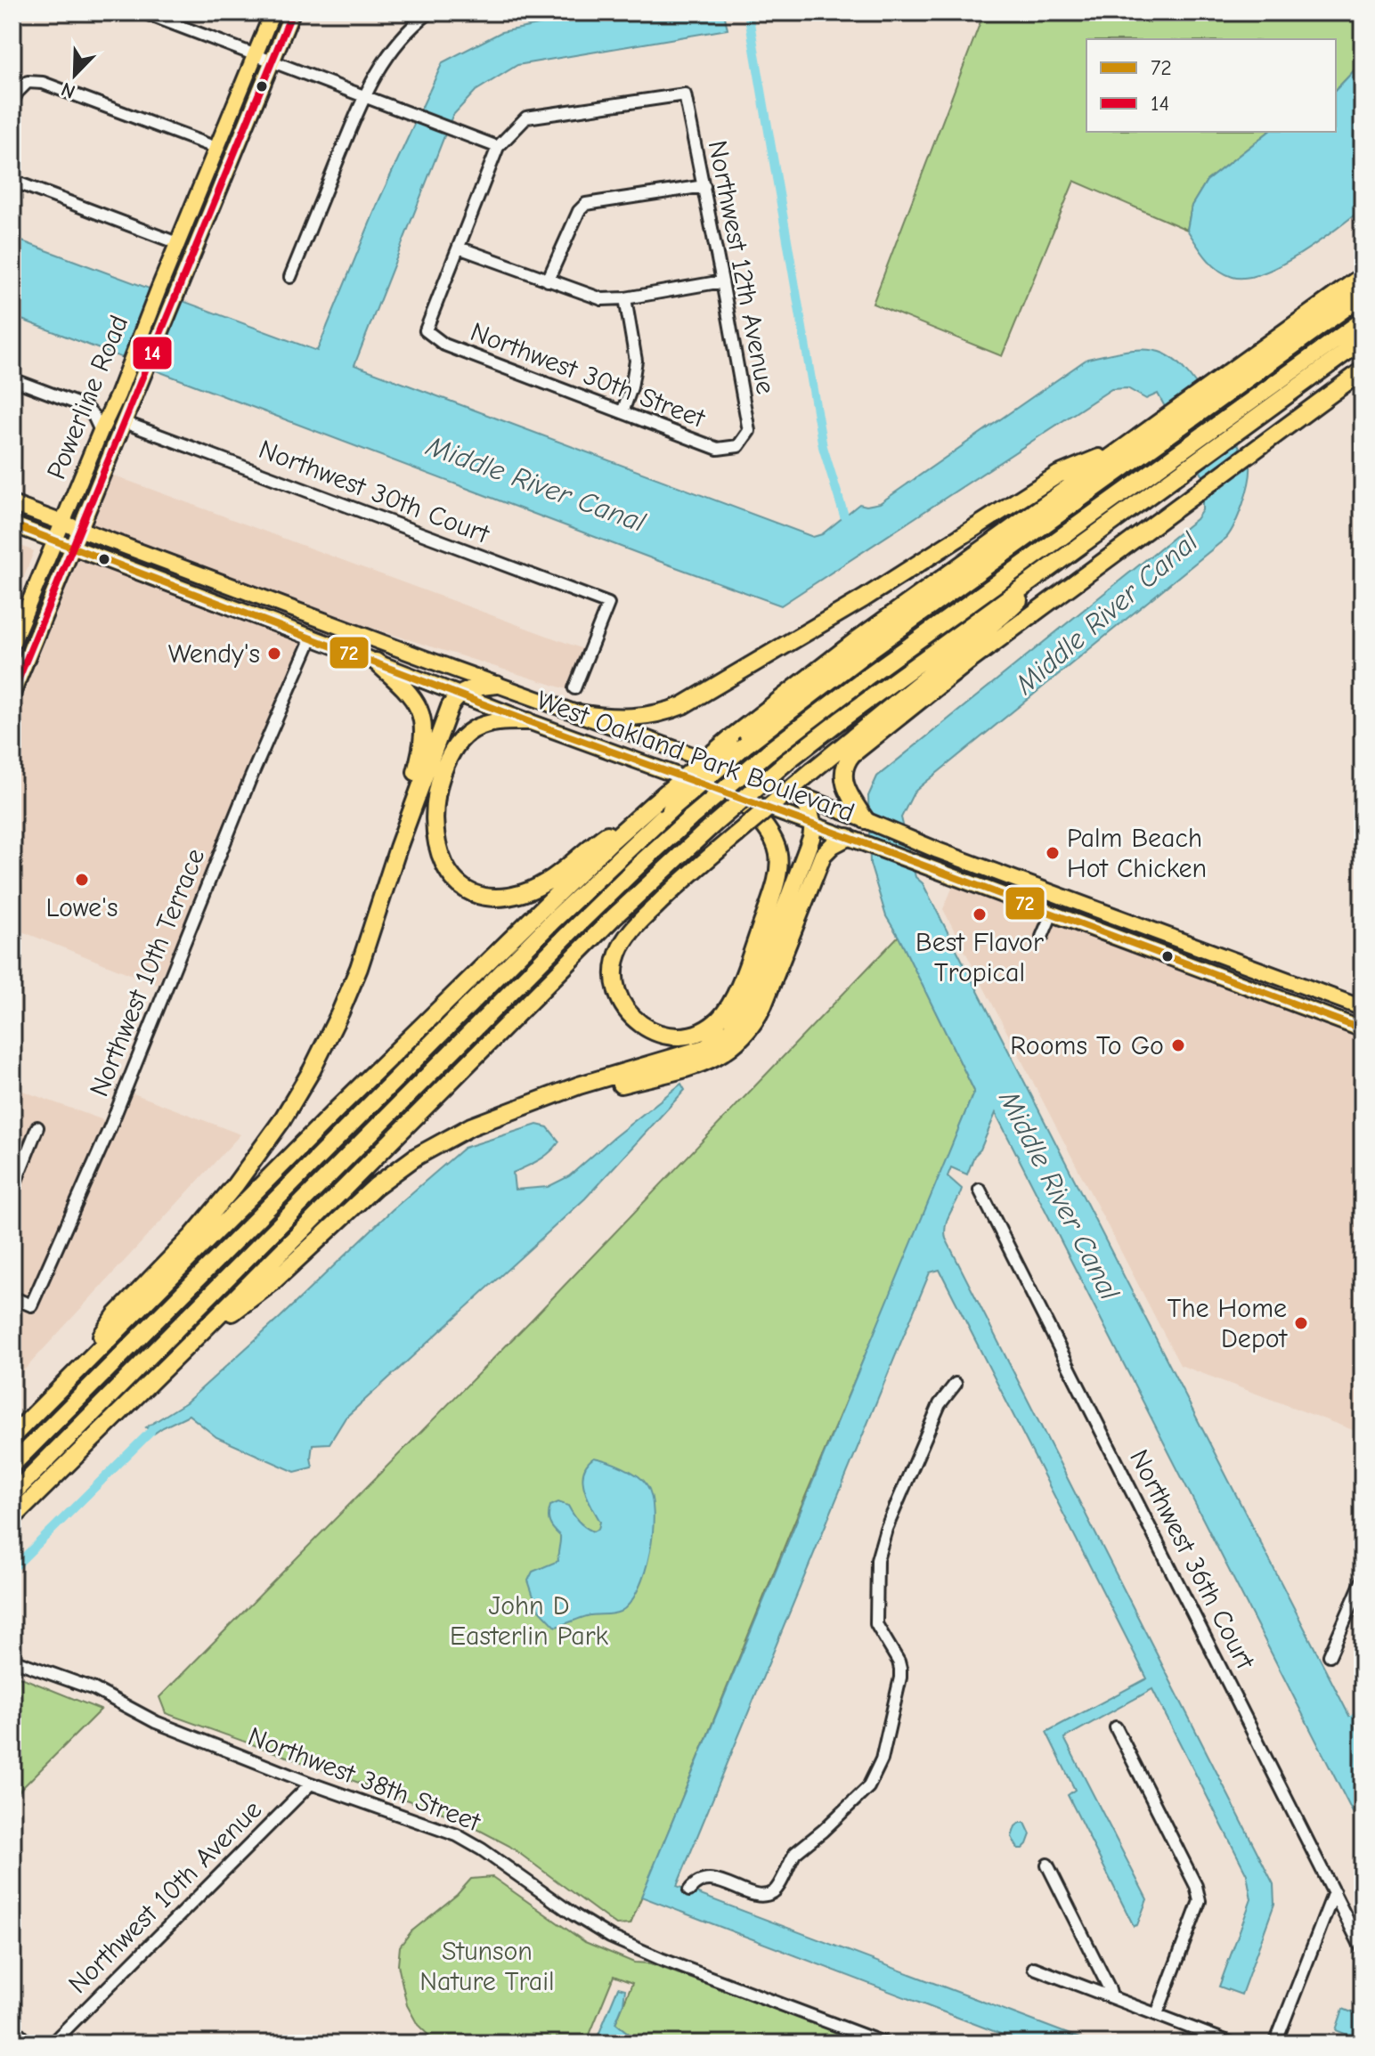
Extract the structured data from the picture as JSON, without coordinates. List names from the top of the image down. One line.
{"streets":{"main road":["Powerline Road","West Oakland Park Boulevard"],"street":["Northwest 12th Avenue","Northwest 30th Street","Northwest 30th Court","Northwest 10th Terrace","Northwest 36th Court","Northwest 38th Street","Northwest 10th Avenue"]},"crossings":[["Northwest 12th Avenue","Northwest 30th Street"],["Powerline Road","Northwest 30th Court"],["Powerline Road","West Oakland Park Boulevard"],["West Oakland Park Boulevard","Northwest 10th Terrace"],["Northwest 38th Street","Northwest 10th Avenue"]],"water":["Middle River Canal"],"parks":["John D Easterlin Park","Stunson Nature Trail"],"places":["Wendy's","Palm Beach Hot Chicken","Lowe's","Best Flavor Tropical","Rooms To Go","The Home Depot"],"lines":["transit line 14","transit line 72"],"legend":["72","14"],"north":"bottom left"}
